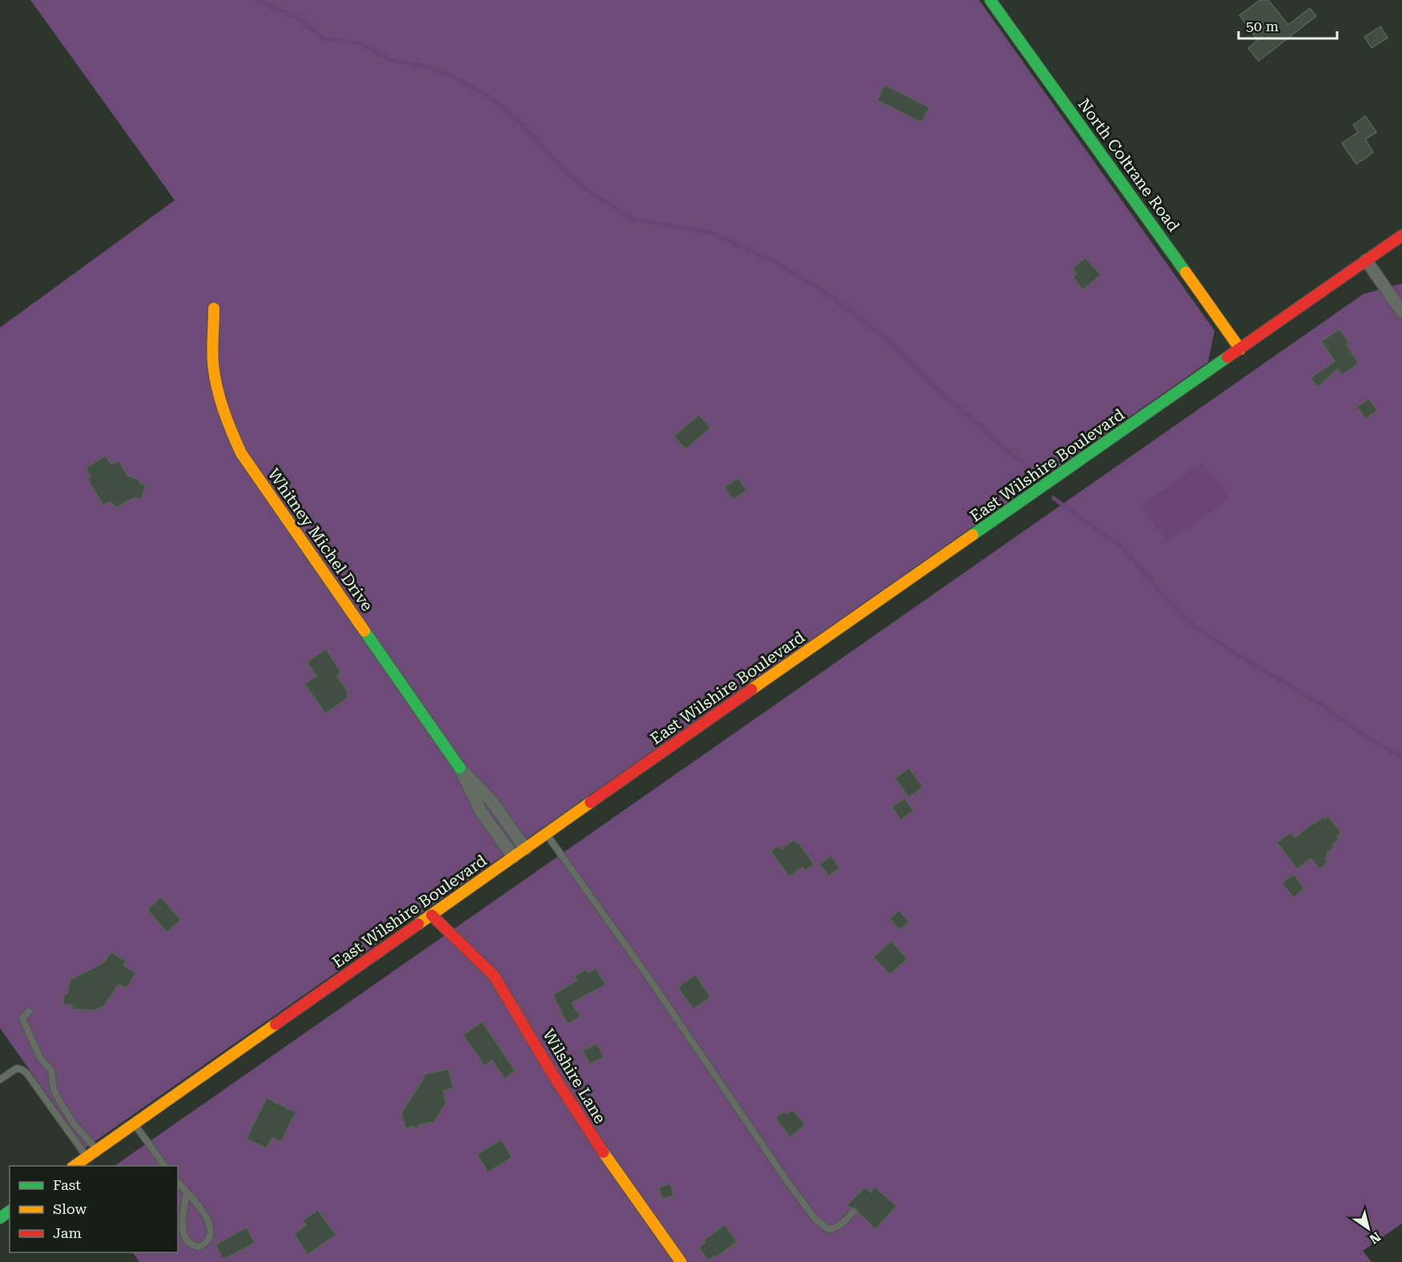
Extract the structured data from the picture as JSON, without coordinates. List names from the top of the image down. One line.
{"streets":{"street":["North Coltrane Road","East Wilshire Boulevard","Whitney Michel Drive","Wilshire Lane"]},"crossings":[["North Coltrane Road","East Wilshire Boulevard"],["East Wilshire Boulevard","Whitney Michel Drive"],["East Wilshire Boulevard","Wilshire Lane"]],"legend":["Fast","Slow","Jam"],"scale_bar":"50 m","north":"bottom right"}
